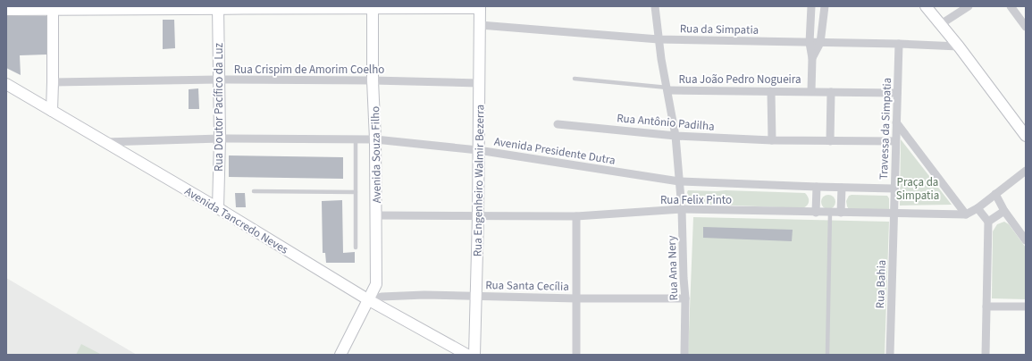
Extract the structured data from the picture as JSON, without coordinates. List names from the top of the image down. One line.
{"streets":{"main road":["Rua Doutor Pacífico da Luz","Avenida Souza Filho","Rua Engenheiro Walmir Bezerra","Avenida Tancredo Neves"],"street":["Rua da Simpatia","Rua Crispim de Amorim Coelho","Rua João Pedro Nogueira","Rua Antônio Padilha","Travessa da Simpatia","Avenida Presidente Dutra","Rua Felix Pinto","Rua Ana Nery","Rua Bahia","Rua Santa Cecília"]},"crossings":[["Rua da Simpatia","Rua João Pedro Nogueira"],["Rua da Simpatia","Travessa da Simpatia"],["Rua da Simpatia","Rua Engenheiro Walmir Bezerra"],["Rua da Simpatia","Rua Ana Nery"],["Rua Crispim de Amorim Coelho","Rua Doutor Pacífico da Luz"],["Rua Crispim de Amorim Coelho","Avenida Souza Filho"],["Rua Crispim de Amorim Coelho","Rua Engenheiro Walmir Bezerra"],["Rua João Pedro Nogueira","Travessa da Simpatia"],["Rua João Pedro Nogueira","Rua Ana Nery"],["Rua Doutor Pacífico da Luz","Avenida Presidente Dutra"],["Rua Doutor Pacífico da Luz","Avenida Tancredo Neves"],["Rua Antônio Padilha","Travessa da Simpatia"],["Rua Antônio Padilha","Rua Ana Nery"],["Travessa da Simpatia","Avenida Presidente Dutra"],["Travessa da Simpatia","Rua Felix Pinto"],["Travessa da Simpatia","Rua Bahia"],["Avenida Presidente Dutra","Avenida Souza Filho"],["Avenida Presidente Dutra","Rua Engenheiro Walmir Bezerra"],["Avenida Presidente Dutra","Avenida Tancredo Neves"],["Avenida Presidente Dutra","Rua Ana Nery"],["Avenida Souza Filho","Rua Felix Pinto"],["Avenida Souza Filho","Avenida Tancredo Neves"],["Avenida Souza Filho","Rua Santa Cecília"],["Rua Engenheiro Walmir Bezerra","Rua Felix Pinto"],["Rua Engenheiro Walmir Bezerra","Rua Santa Cecília"],["Rua Felix Pinto","Rua Ana Nery"],["Rua Felix Pinto","Rua Bahia"],["Avenida Tancredo Neves","Rua Santa Cecília"],["Rua Ana Nery","Rua Santa Cecília"]],"parks":["Praça da Simpatia"]}
